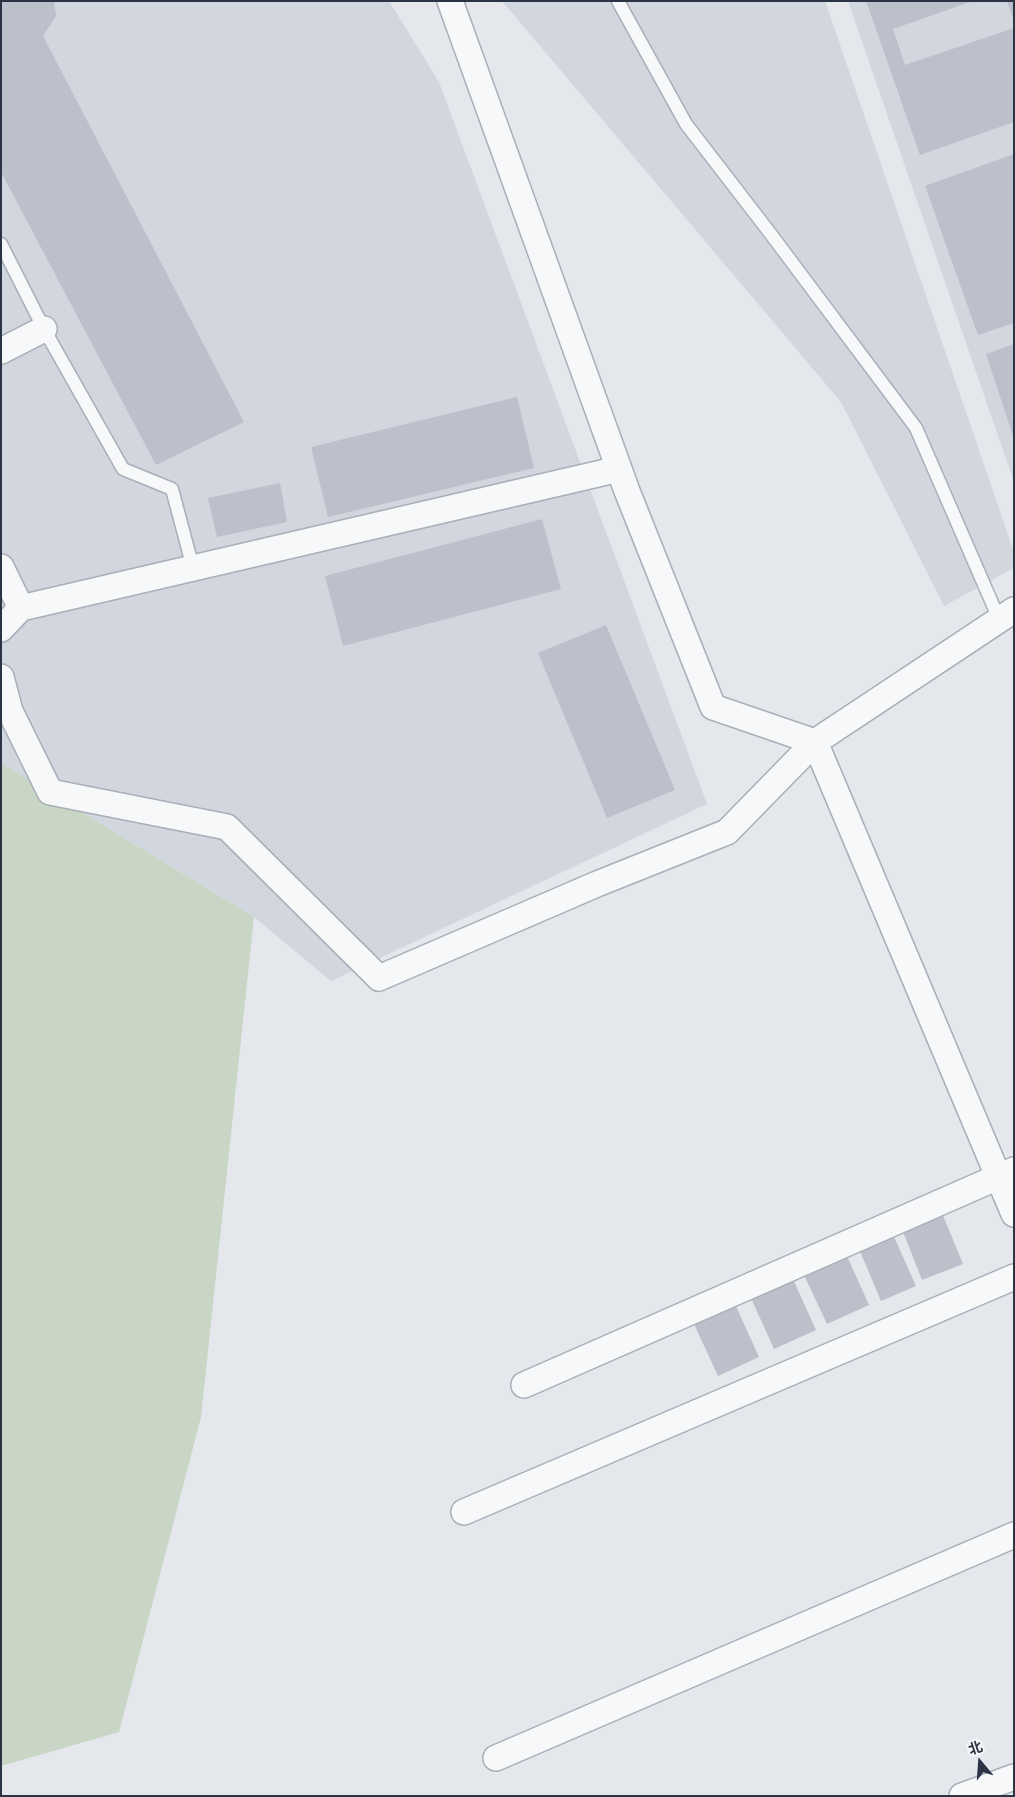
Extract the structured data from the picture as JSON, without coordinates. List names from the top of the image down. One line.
{"north":"top"}
